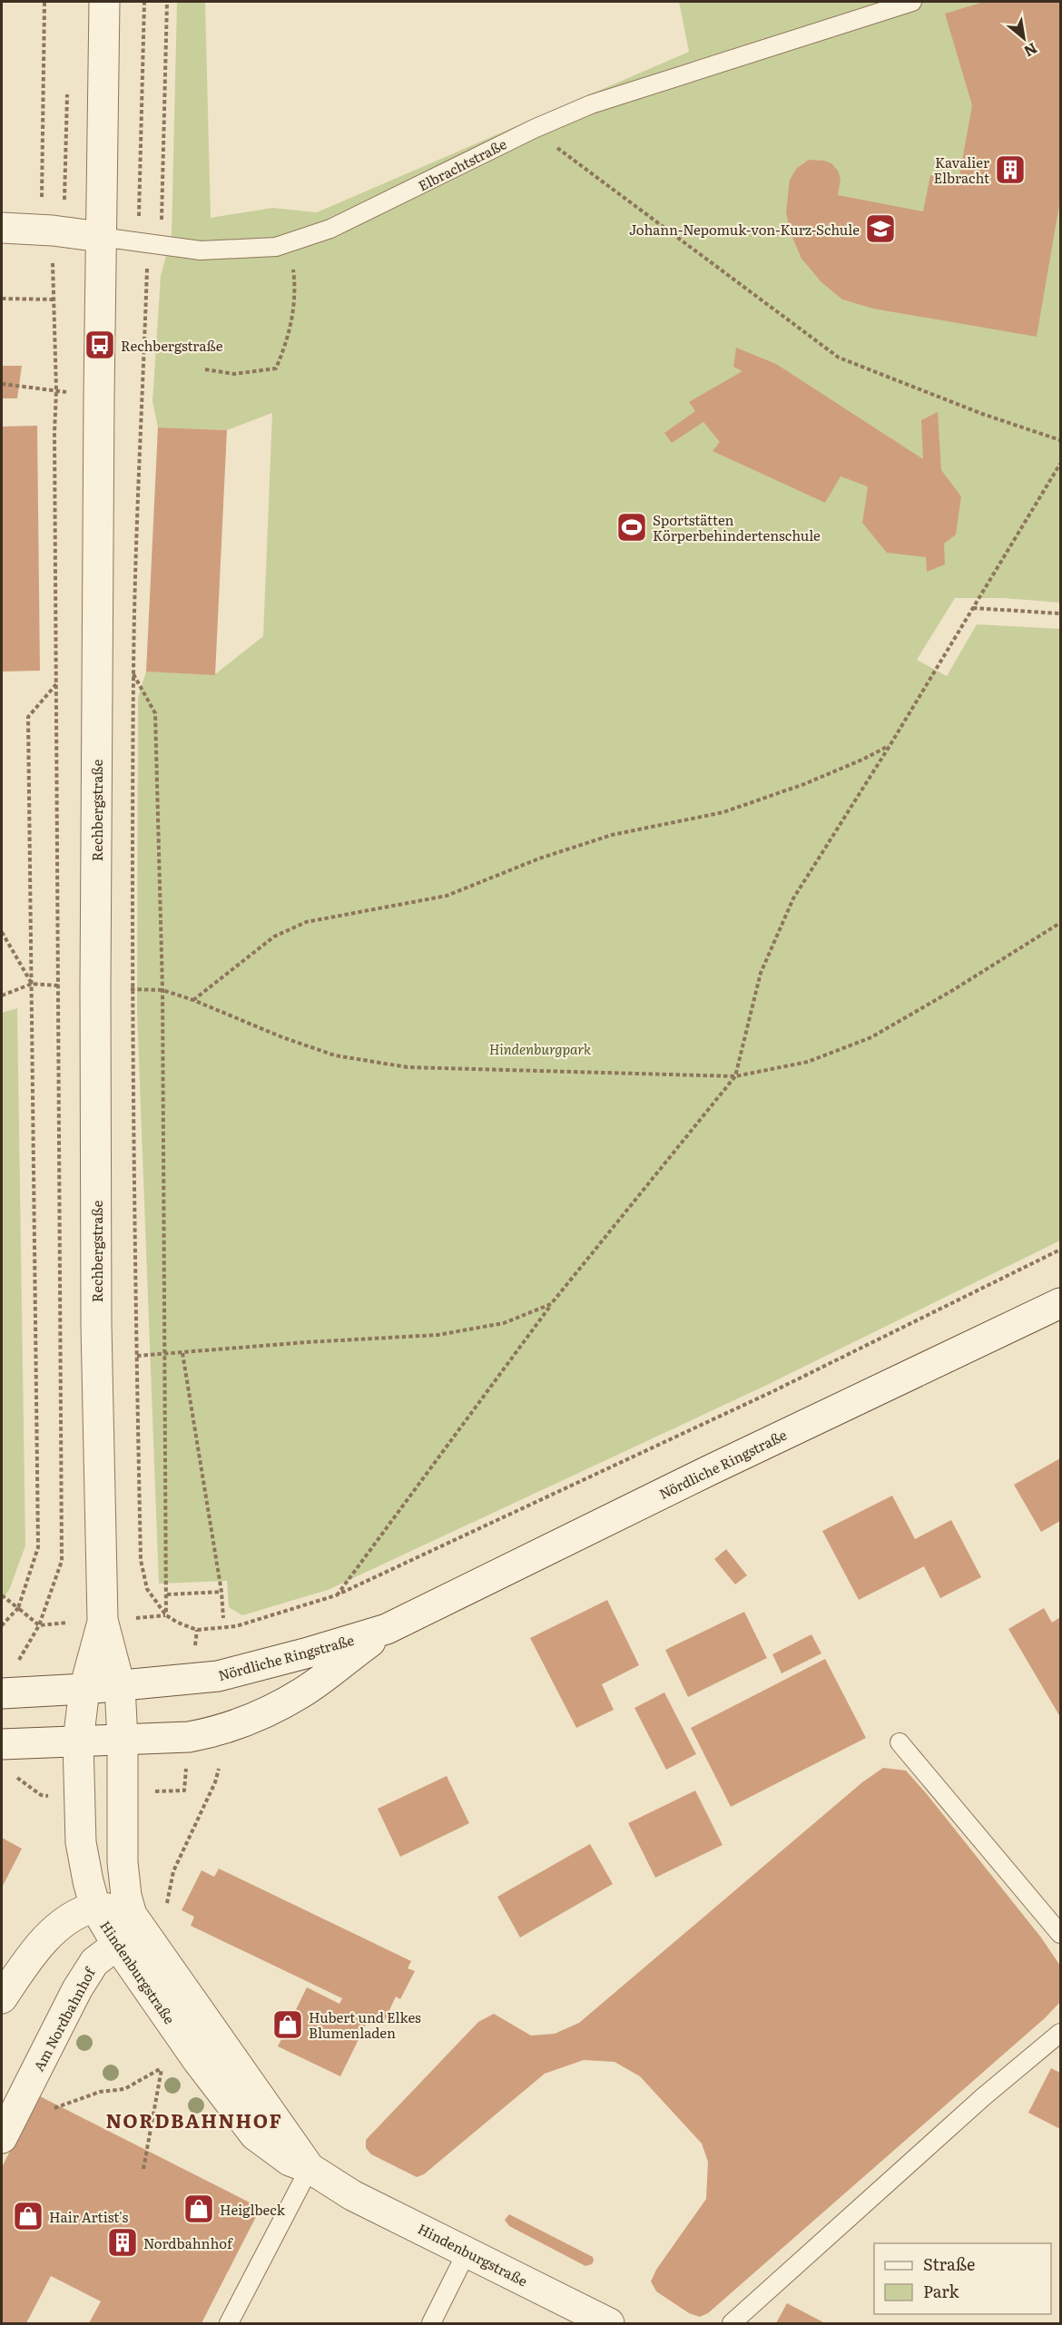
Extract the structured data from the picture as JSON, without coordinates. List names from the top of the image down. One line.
{"streets":{"street":["Elbrachtstraße","Rechbergstraße","Nördliche Ringstraße","Hindenburgstraße","Am Nordbahnhof"]},"crossings":[["Elbrachtstraße","Rechbergstraße"],["Rechbergstraße","Nördliche Ringstraße"],["Rechbergstraße","Hindenburgstraße"],["Nördliche Ringstraße","Hindenburgstraße"],["Hindenburgstraße","Am Nordbahnhof"]],"districts":["NORDBAHNHOF"],"parks":["Hindenburgpark"],"places":{"building":["Kavalier Elbracht","Nordbahnhof"],"school or university":["Johann-Nepomuk-von-Kurz-Schule"],"bus stop":["Rechbergstraße"],"sports":["Sportstätten Körperbehindertenschule"],"shop":["Hubert und Elkes Blumenladen","Heiglbeck","Hair Artist's"]},"legend":["Straße","Park"],"north":"bottom right"}
